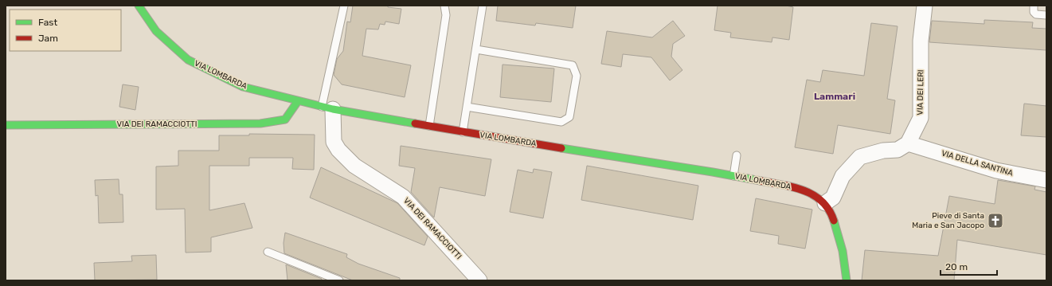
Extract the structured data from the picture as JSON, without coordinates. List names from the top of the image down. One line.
{"streets":{"street":["VIA LOMBARDA","VIA DEI LERI","VIA DEI RAMACCIOTTI","VIA DELLA SANTINA"]},"crossings":[["VIA LOMBARDA","VIA DEI RAMACCIOTTI"],["VIA DEI LERI","VIA DELLA SANTINA"]],"districts":["Lammari"],"places":{"church":["Pieve di Santa Maria e San Jacopo"]},"legend":["Fast","Jam"],"scale_bar":"20 m"}
